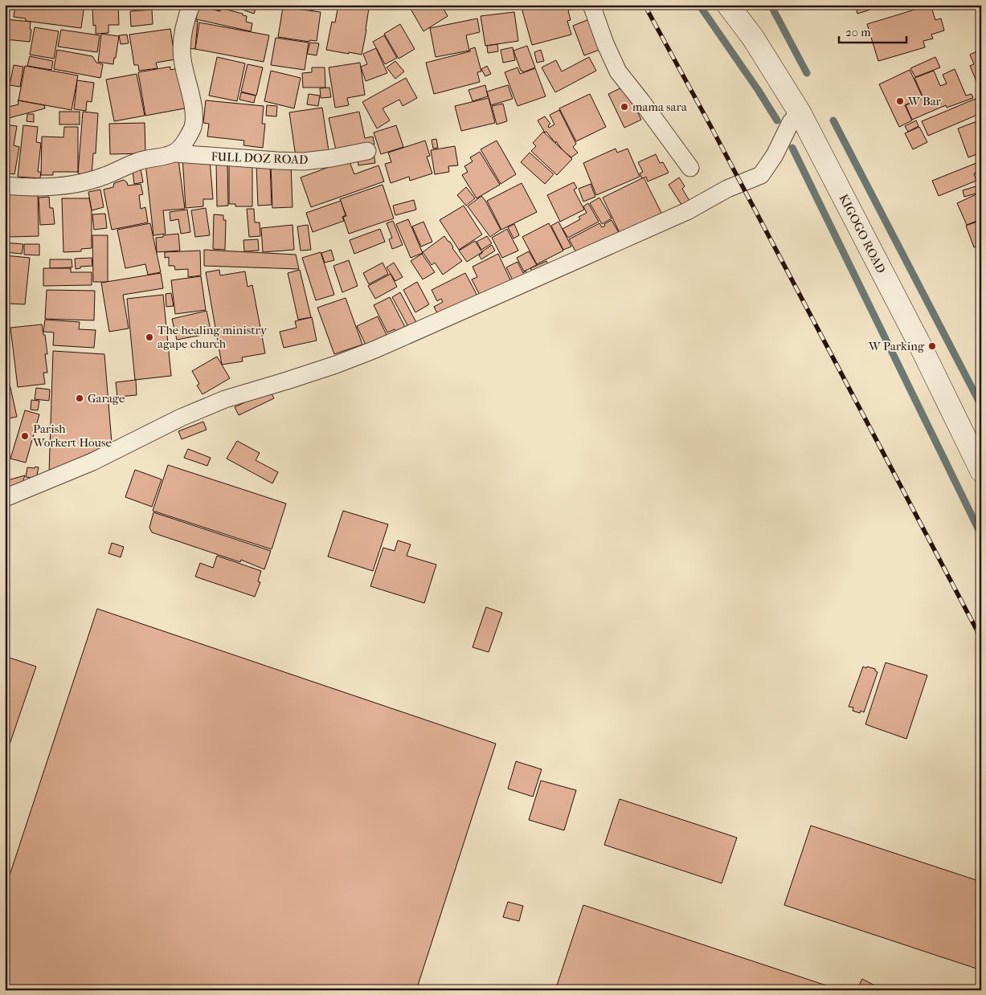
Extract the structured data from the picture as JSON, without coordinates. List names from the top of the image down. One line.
{"streets":{"main road":["KIGOGO ROAD"],"street":["FULL DOZ ROAD"]},"places":["W Bar","mama sara","The healing ministry agape church","W Parking","Garage","Parish Workert House"],"scale_bar":"20 m"}
